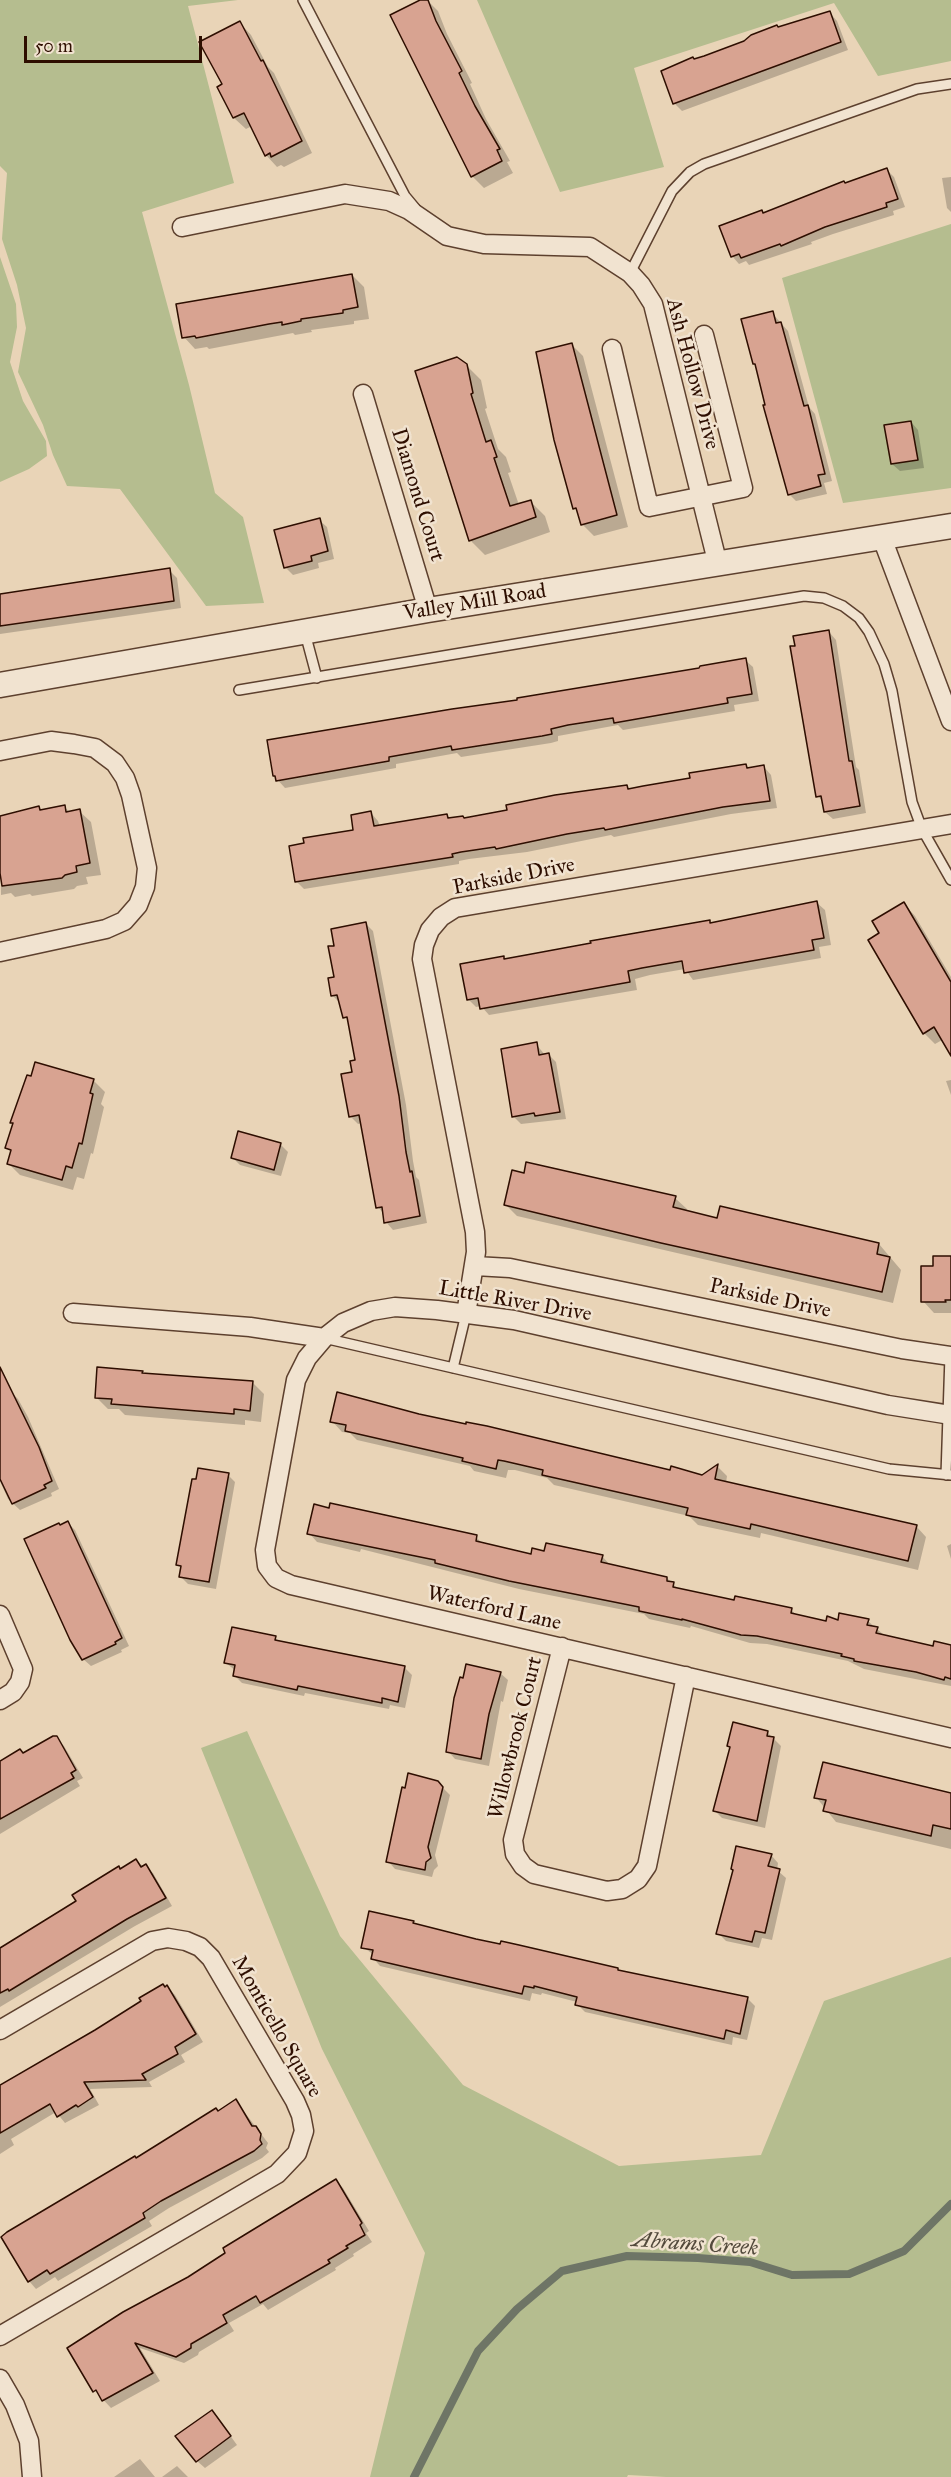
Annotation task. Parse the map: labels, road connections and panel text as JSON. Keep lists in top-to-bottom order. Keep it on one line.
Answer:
{"streets":{"street":["Ash Hollow Drive","Diamond Court","Valley Mill Road","Parkside Drive","Little River Drive","Waterford Lane","Willowbrook Court","Monticello Square"]},"crossings":[["Ash Hollow Drive","Valley Mill Road"],["Diamond Court","Valley Mill Road"],["Parkside Drive","Little River Drive"],["Little River Drive","Waterford Lane"],["Waterford Lane","Willowbrook Court"]],"water":["Abrams Creek"],"scale_bar":"50 m"}
